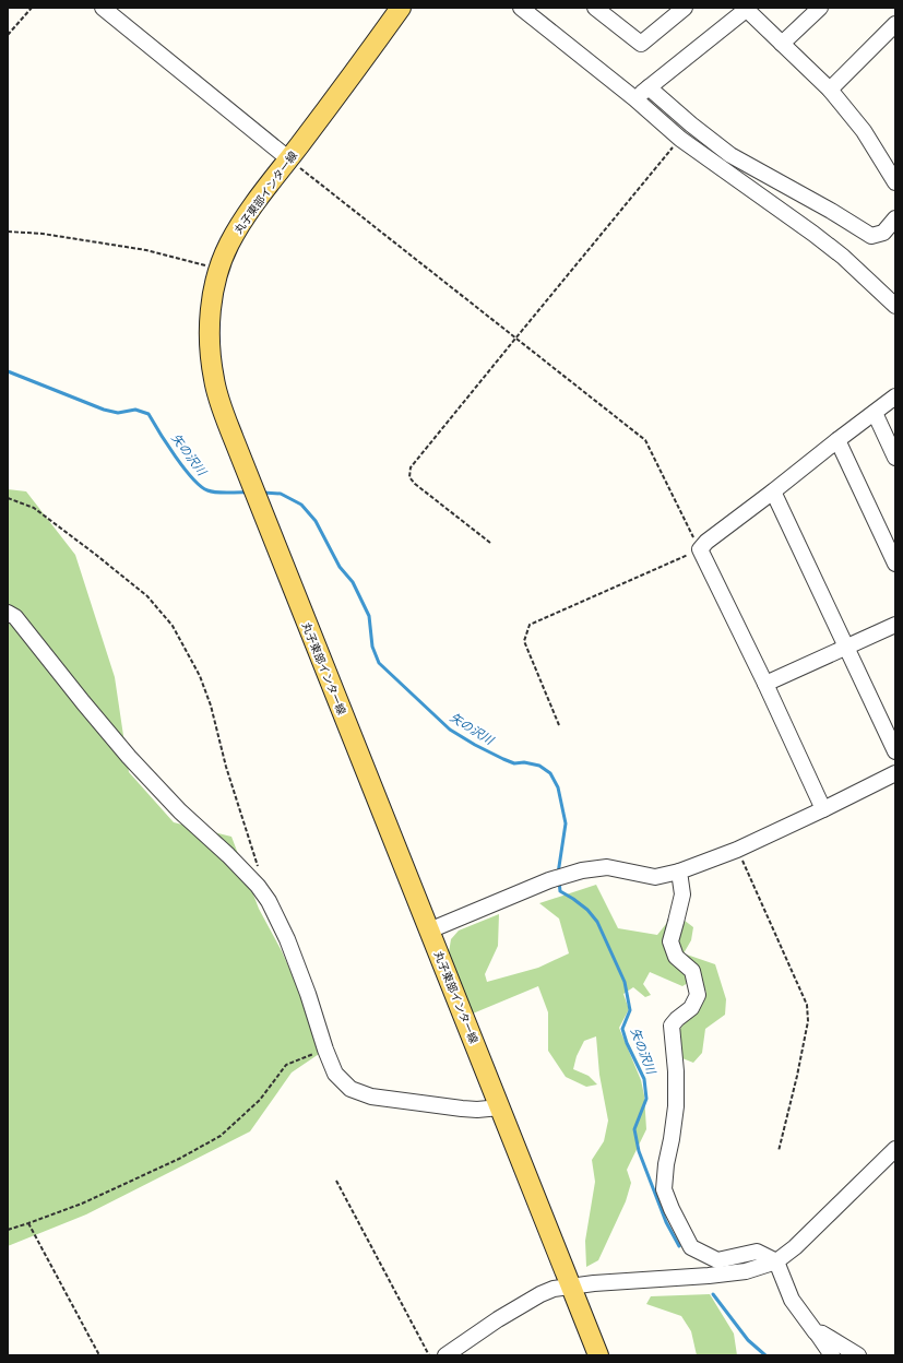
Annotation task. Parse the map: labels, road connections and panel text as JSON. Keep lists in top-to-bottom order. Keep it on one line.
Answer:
{"streets":{"main road":["丸子東部インター線"]},"water":["矢の沢川"]}
